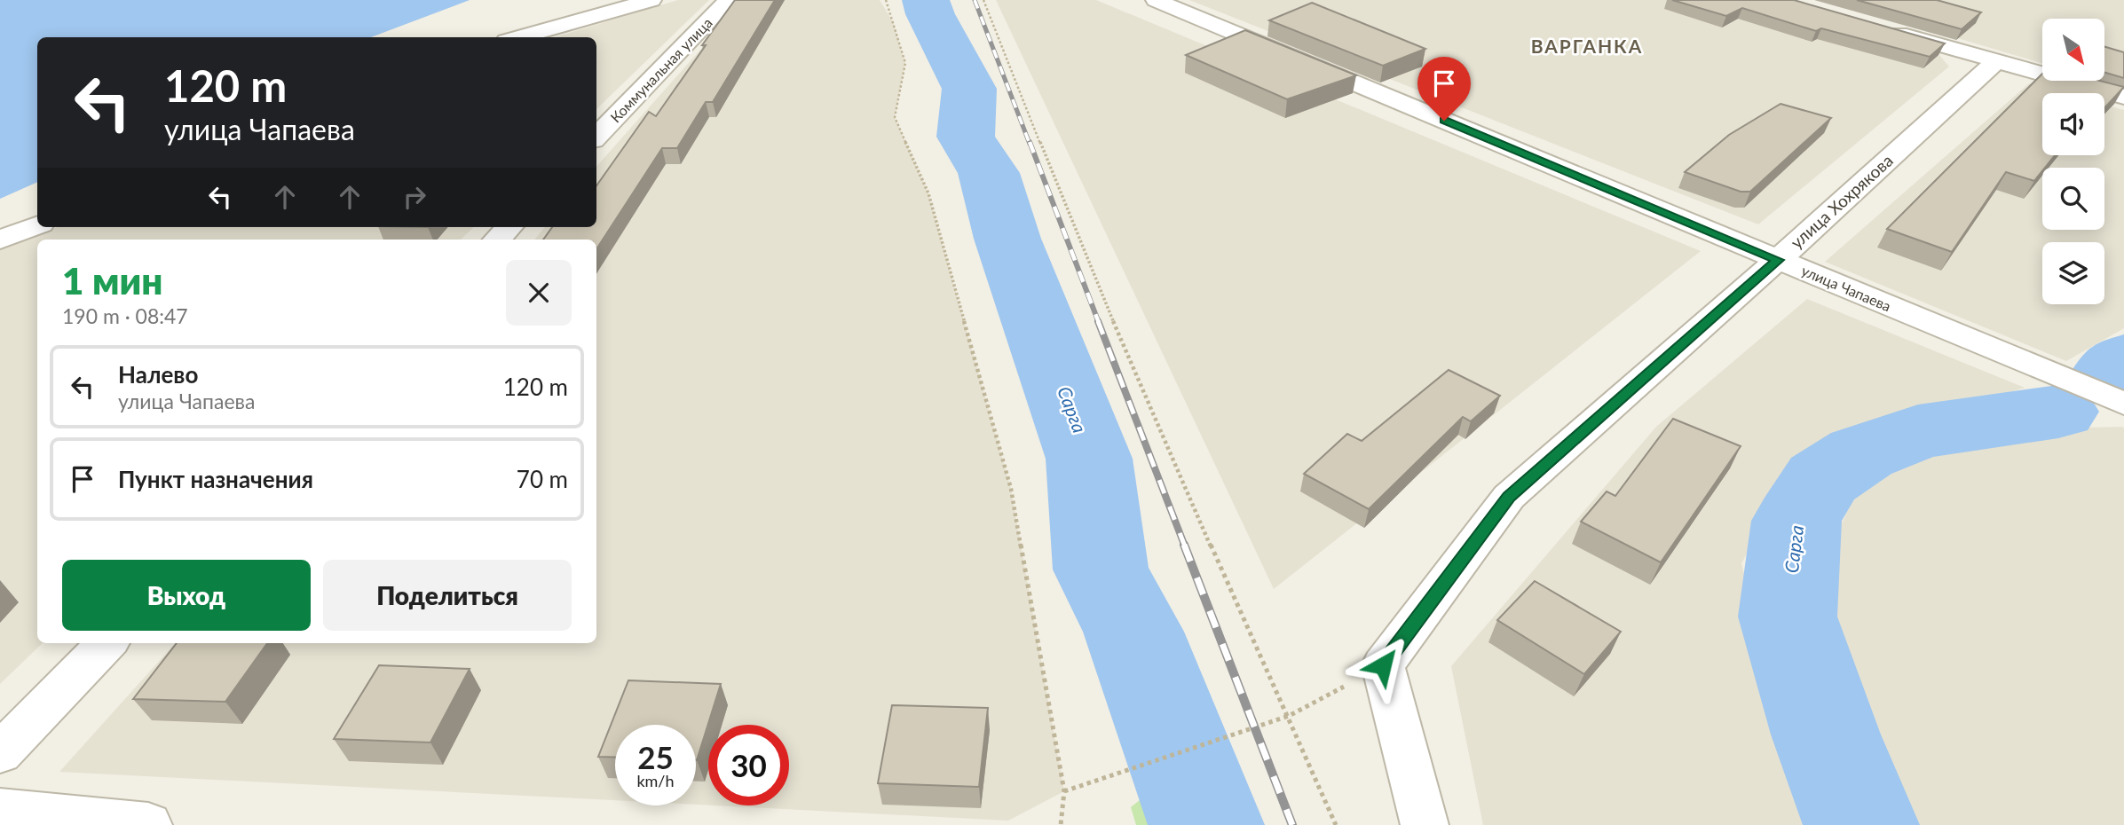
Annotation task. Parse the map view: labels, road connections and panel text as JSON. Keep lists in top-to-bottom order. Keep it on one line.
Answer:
{"streets":{"street":["Коммунальная улица","улица Хохрякова","улица Чапаева"]},"crossings":[["улица Хохрякова","улица Чапаева"]],"districts":["ВАРГАНКА"],"water":["Сарга"],"north":"bottom right","page":{"turn":["120 m","улица Чапаева"],"heading":["1 мин","190 m · 08:47"],"list":[{"name":"Налево","note":"улица Чапаева","value":"120 m"},{"name":"Пункт назначения","value":"70 m"}],"buttons":["Выход","Поделиться"],"speed":"25 km/h","limit":"30"}}
